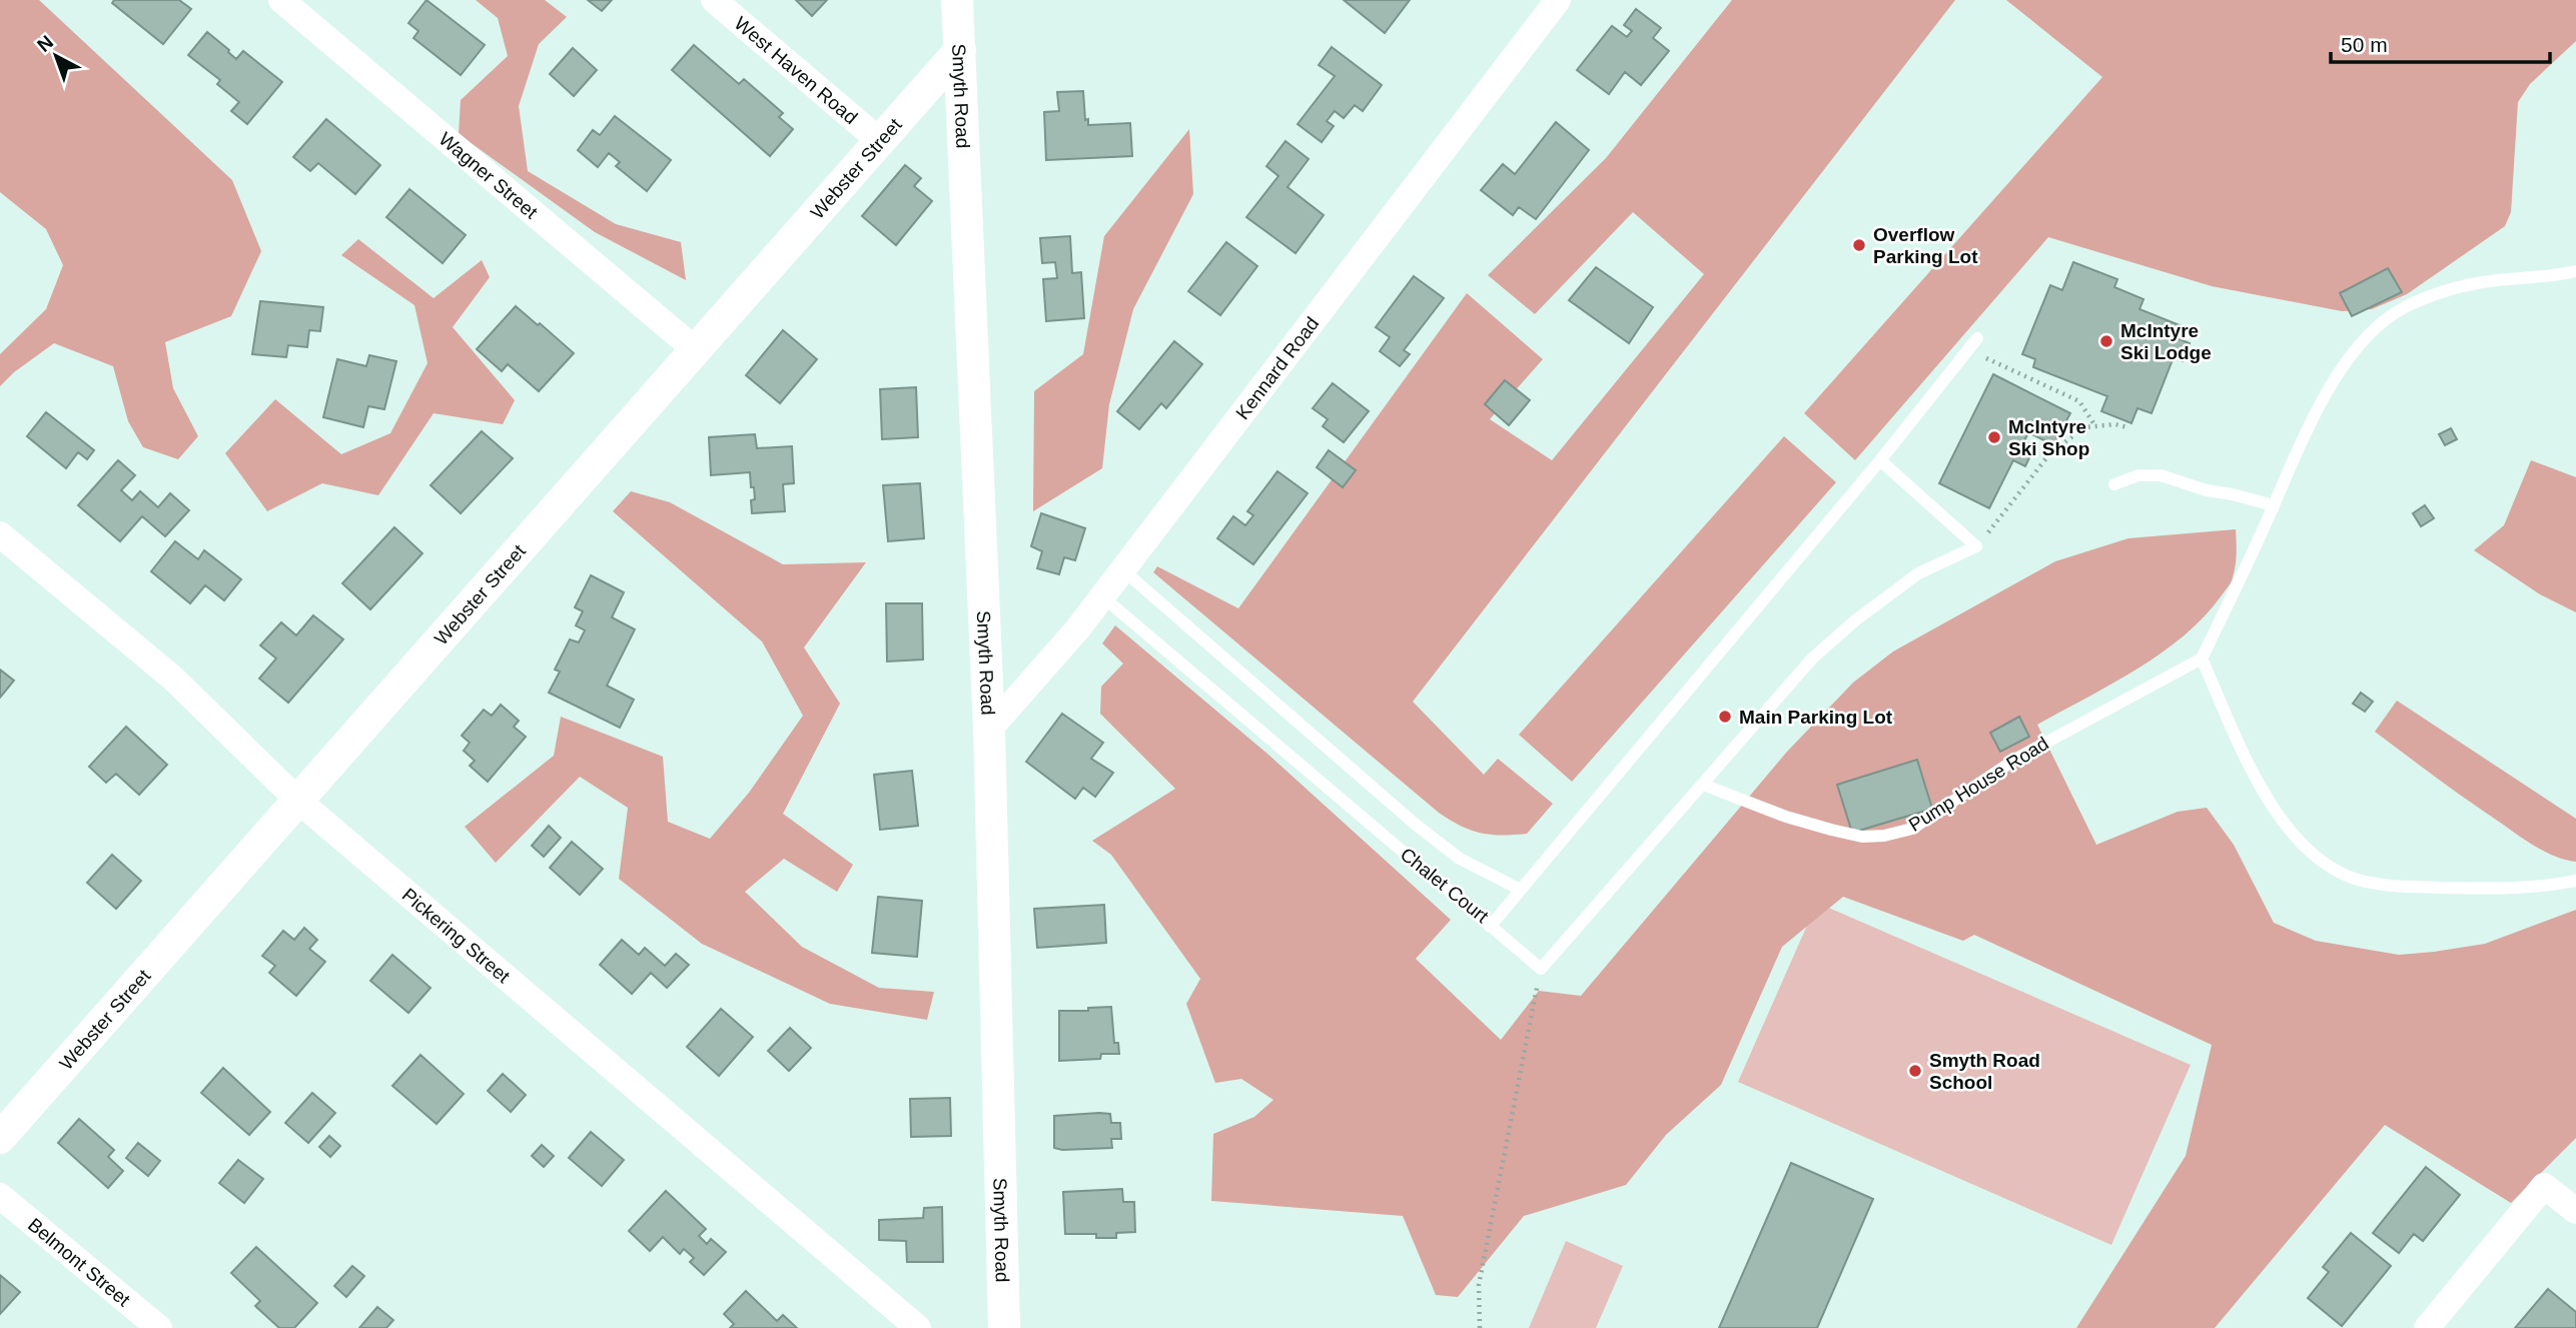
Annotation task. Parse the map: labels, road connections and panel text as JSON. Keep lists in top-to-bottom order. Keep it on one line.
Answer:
{"streets":{"street":["West Haven Road","Smyth Road","Webster Street","Wagner Street","Kennard Road","Pickering Street","Belmont Street"],"lane":["Pump House Road","Chalet Court"]},"crossings":[["West Haven Road","Webster Street"],["Smyth Road","Webster Street"],["Smyth Road","Kennard Road"],["Webster Street","Wagner Street"],["Webster Street","Pickering Street"],["Kennard Road","Chalet Court"]],"places":["Overflow Parking Lot","McIntyre Ski Lodge","McIntyre Ski Shop","Main Parking Lot","Smyth Road School"],"scale_bar":"50 m","north":"top left"}
